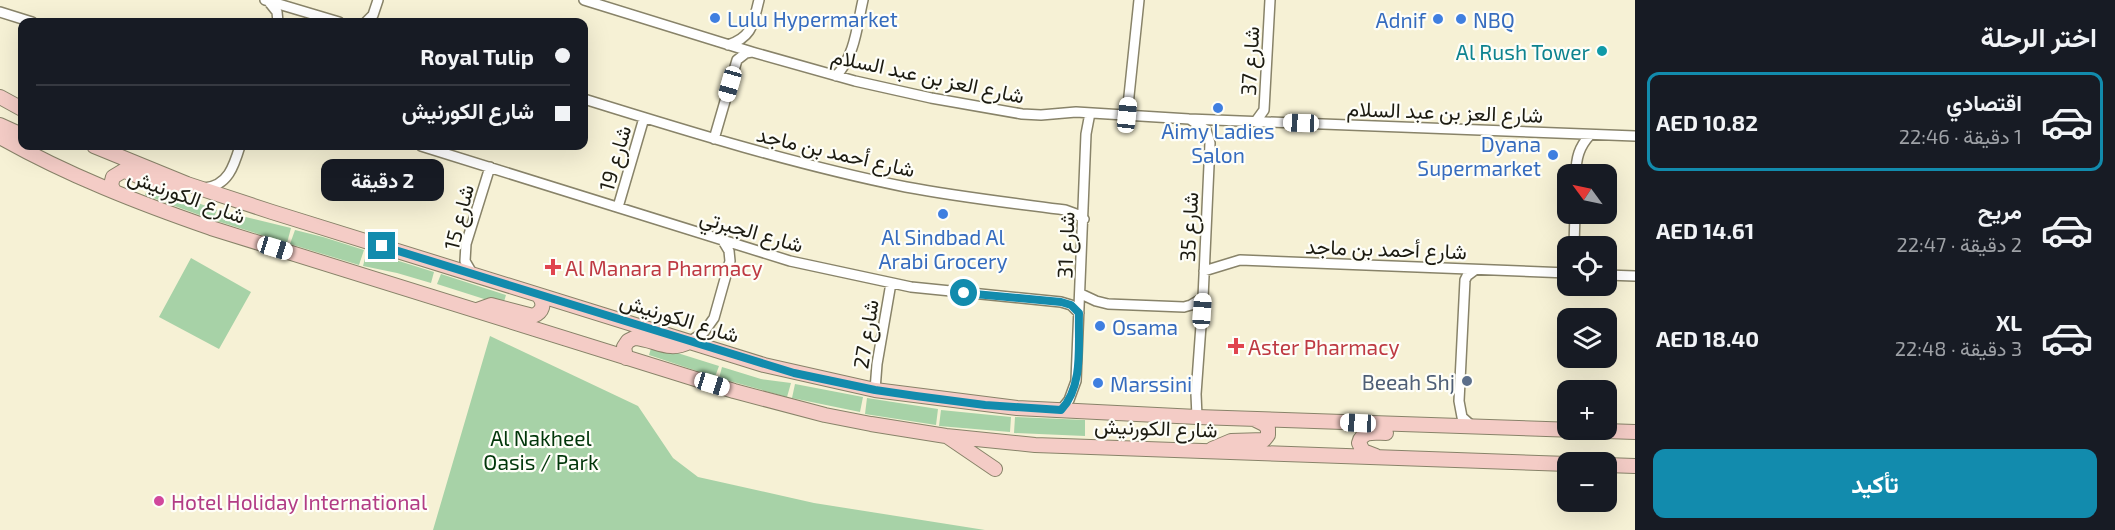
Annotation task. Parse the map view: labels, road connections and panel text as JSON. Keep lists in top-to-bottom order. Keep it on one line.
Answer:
{"streets":{"main road":["شارع الكورنيش"],"street":["شارع 37","شارع العز بن عبد السلام","شارع أحمد بن ماجد","شارع 19","شارع 15","شارع 35","شارع الجبرتي","شارع 31","شارع 27"]},"crossings":[["شارع 37","شارع العز بن عبد السلام"],["شارع العز بن عبد السلام","شارع 35"],["شارع العز بن عبد السلام","شارع 31"],["شارع أحمد بن ماجد","شارع 19"],["شارع أحمد بن ماجد","شارع 35"],["شارع أحمد بن ماجد","شارع 31"],["شارع 19","شارع الجبرتي"],["شارع الكورنيش","شارع 15"],["شارع الكورنيش","شارع 35"],["شارع الكورنيش","شارع 31"],["شارع الكورنيش","شارع 27"],["شارع 15","شارع الجبرتي"],["شارع الجبرتي","شارع 31"],["شارع الجبرتي","شارع 27"]],"parks":["Al Nakheel Oasis / Park"],"places":{"other":["Lulu Hypermarket","Adnif","NBQ","Al Rush Tower","Aimy Ladies Salon","Dyana Supermarket","Al Sindbad Al Arabi Grocery","Osama","Beeah Shj","Marssini","Hotel Holiday International"],"health":["Al Manara Pharmacy","Aster Pharmacy"]},"north":"top left","page":{"heading":"اختر الرحلة","banner":["Royal Tulip","شارع الكورنيش"],"list":[{"name":"اقتصادي","note":"1 دقيقة · 22:46","value":"AED 10.82"},{"name":"مريح","note":"2 دقيقة · 22:47","value":"AED 14.61"},{"name":"XL","note":"3 دقيقة · 22:48","value":"AED 18.40"}],"bubble":"2 دقيقة","map_buttons":["+","−"],"buttons":"تأكيد"}}
